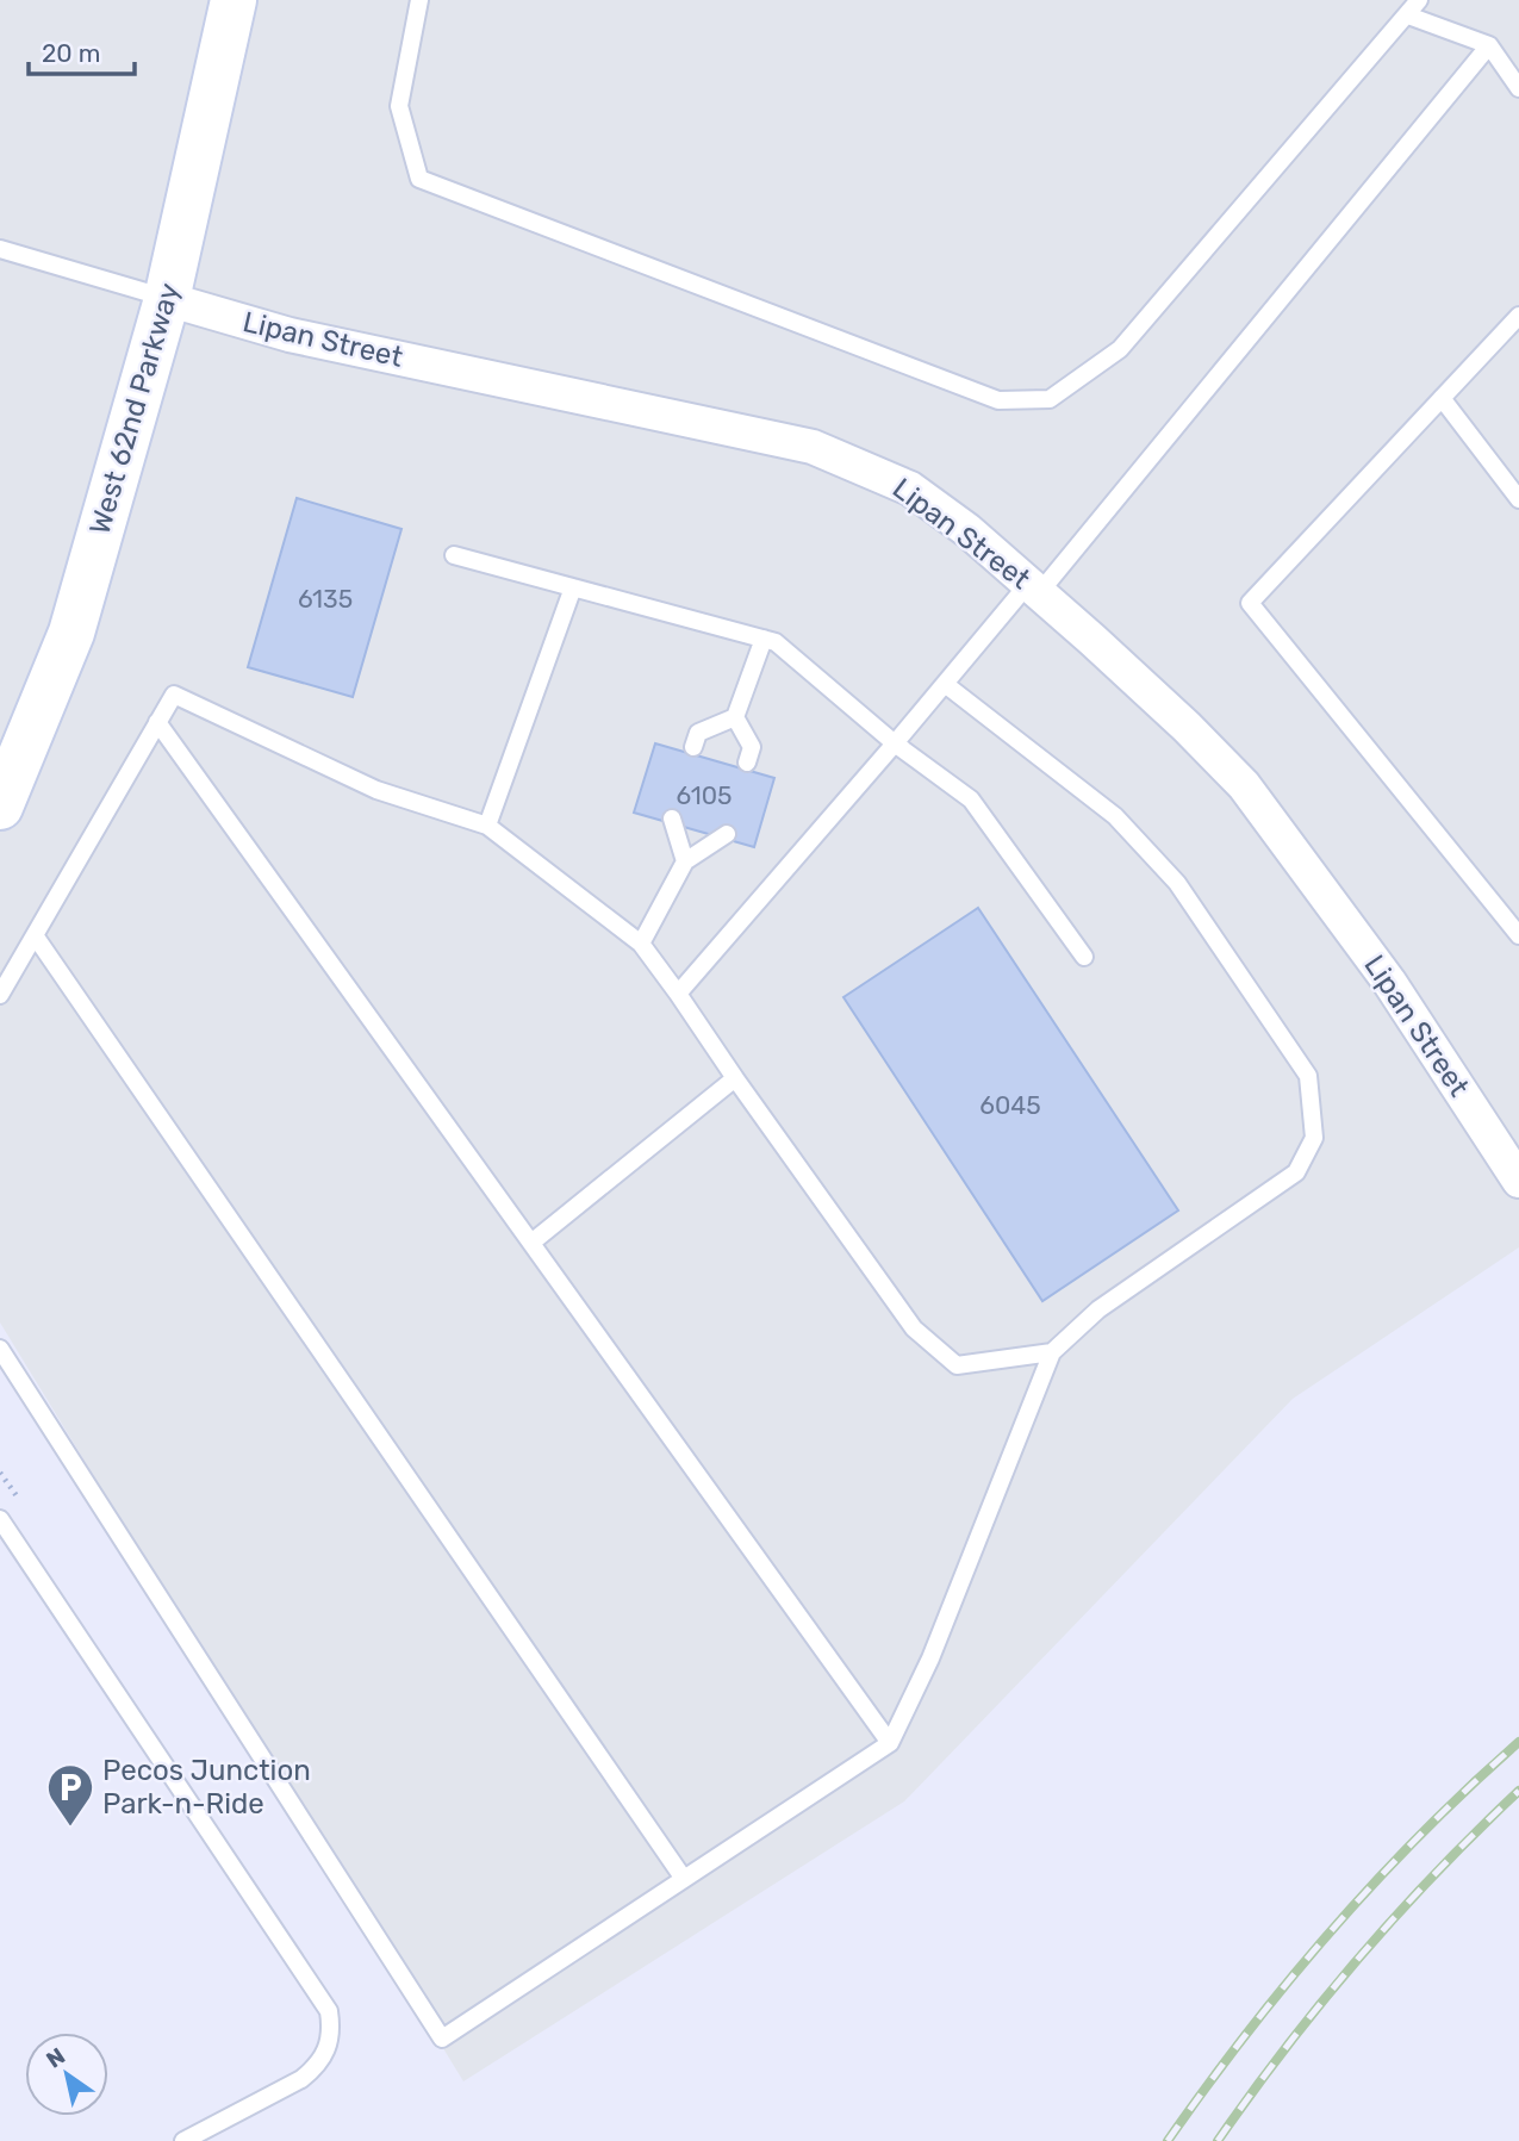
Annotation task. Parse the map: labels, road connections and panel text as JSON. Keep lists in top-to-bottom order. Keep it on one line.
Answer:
{"streets":{"street":["Lipan Street","West 62nd Parkway"]},"crossings":[["Lipan Street","West 62nd Parkway"]],"places":{"parking":["Pecos Junction Park-n-Ride"]},"house_numbers":["6135","6105","6045"],"scale_bar":"20 m","north":"top left"}
